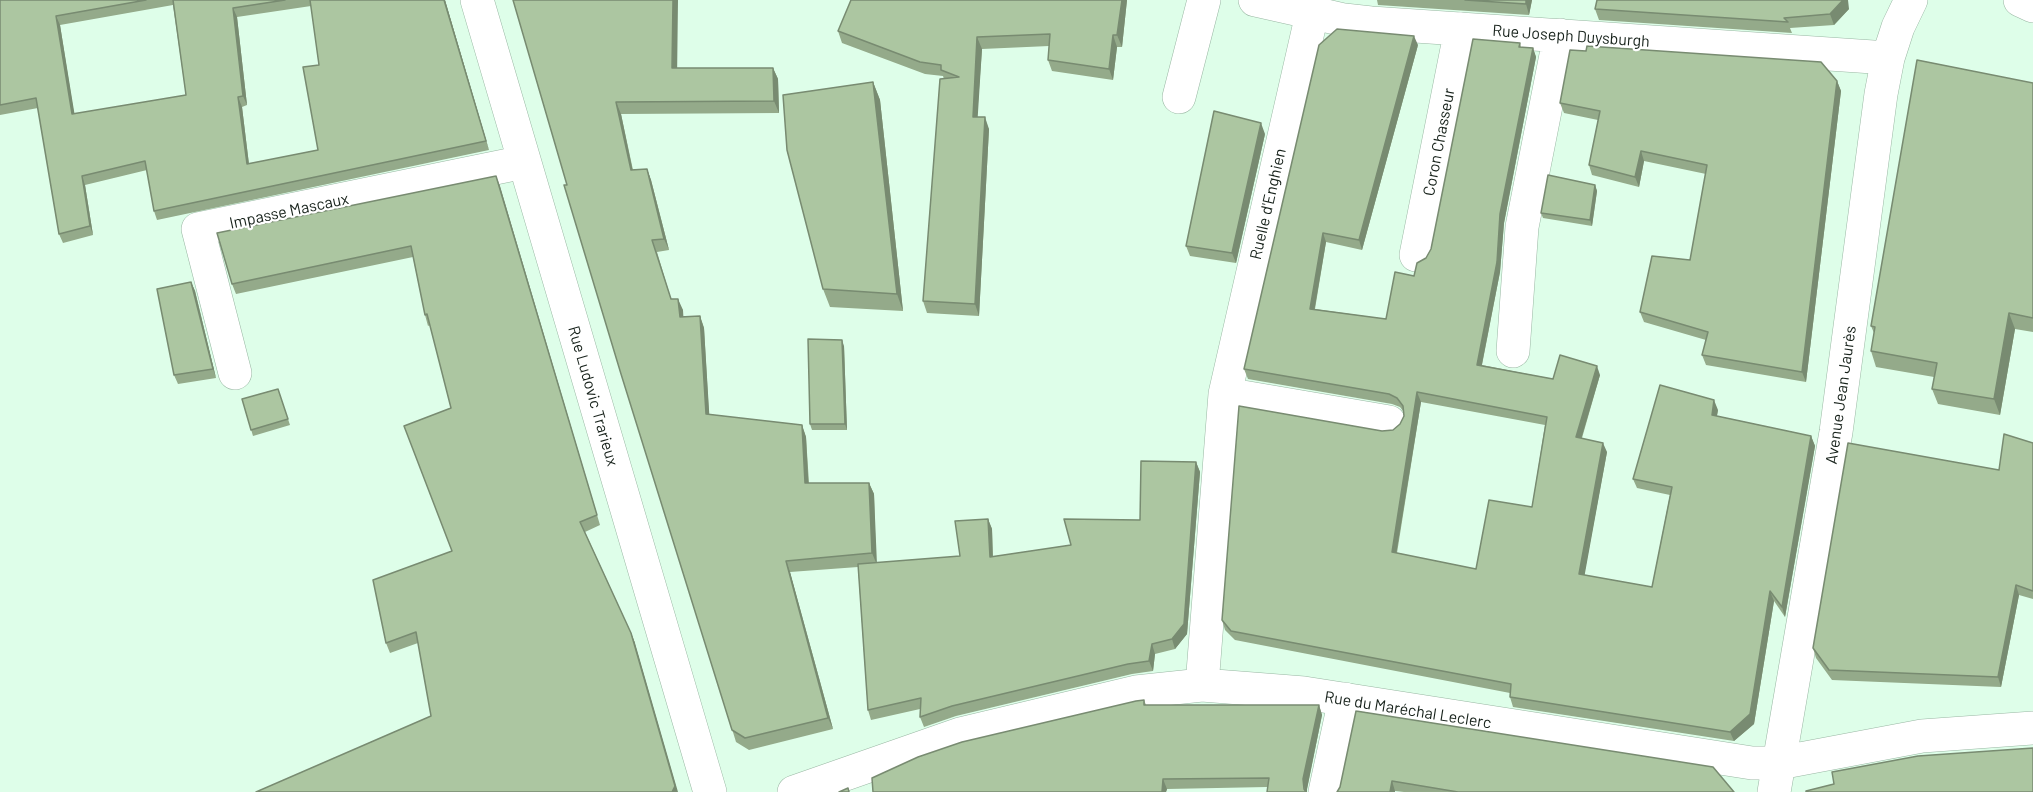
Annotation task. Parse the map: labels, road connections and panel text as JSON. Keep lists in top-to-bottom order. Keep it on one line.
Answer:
{"streets":{"street":["Rue Joseph Duysburgh","Coron Chasseur","Ruelle d'Enghien","Impasse Mascaux","Avenue Jean Jaurès","Rue Ludovic Trarieux","Rue du Maréchal Leclerc"]},"crossings":[["Rue Joseph Duysburgh","Coron Chasseur"],["Rue Joseph Duysburgh","Ruelle d'Enghien"],["Rue Joseph Duysburgh","Avenue Jean Jaurès"],["Ruelle d'Enghien","Rue du Maréchal Leclerc"],["Impasse Mascaux","Rue Ludovic Trarieux"],["Avenue Jean Jaurès","Rue du Maréchal Leclerc"]]}
